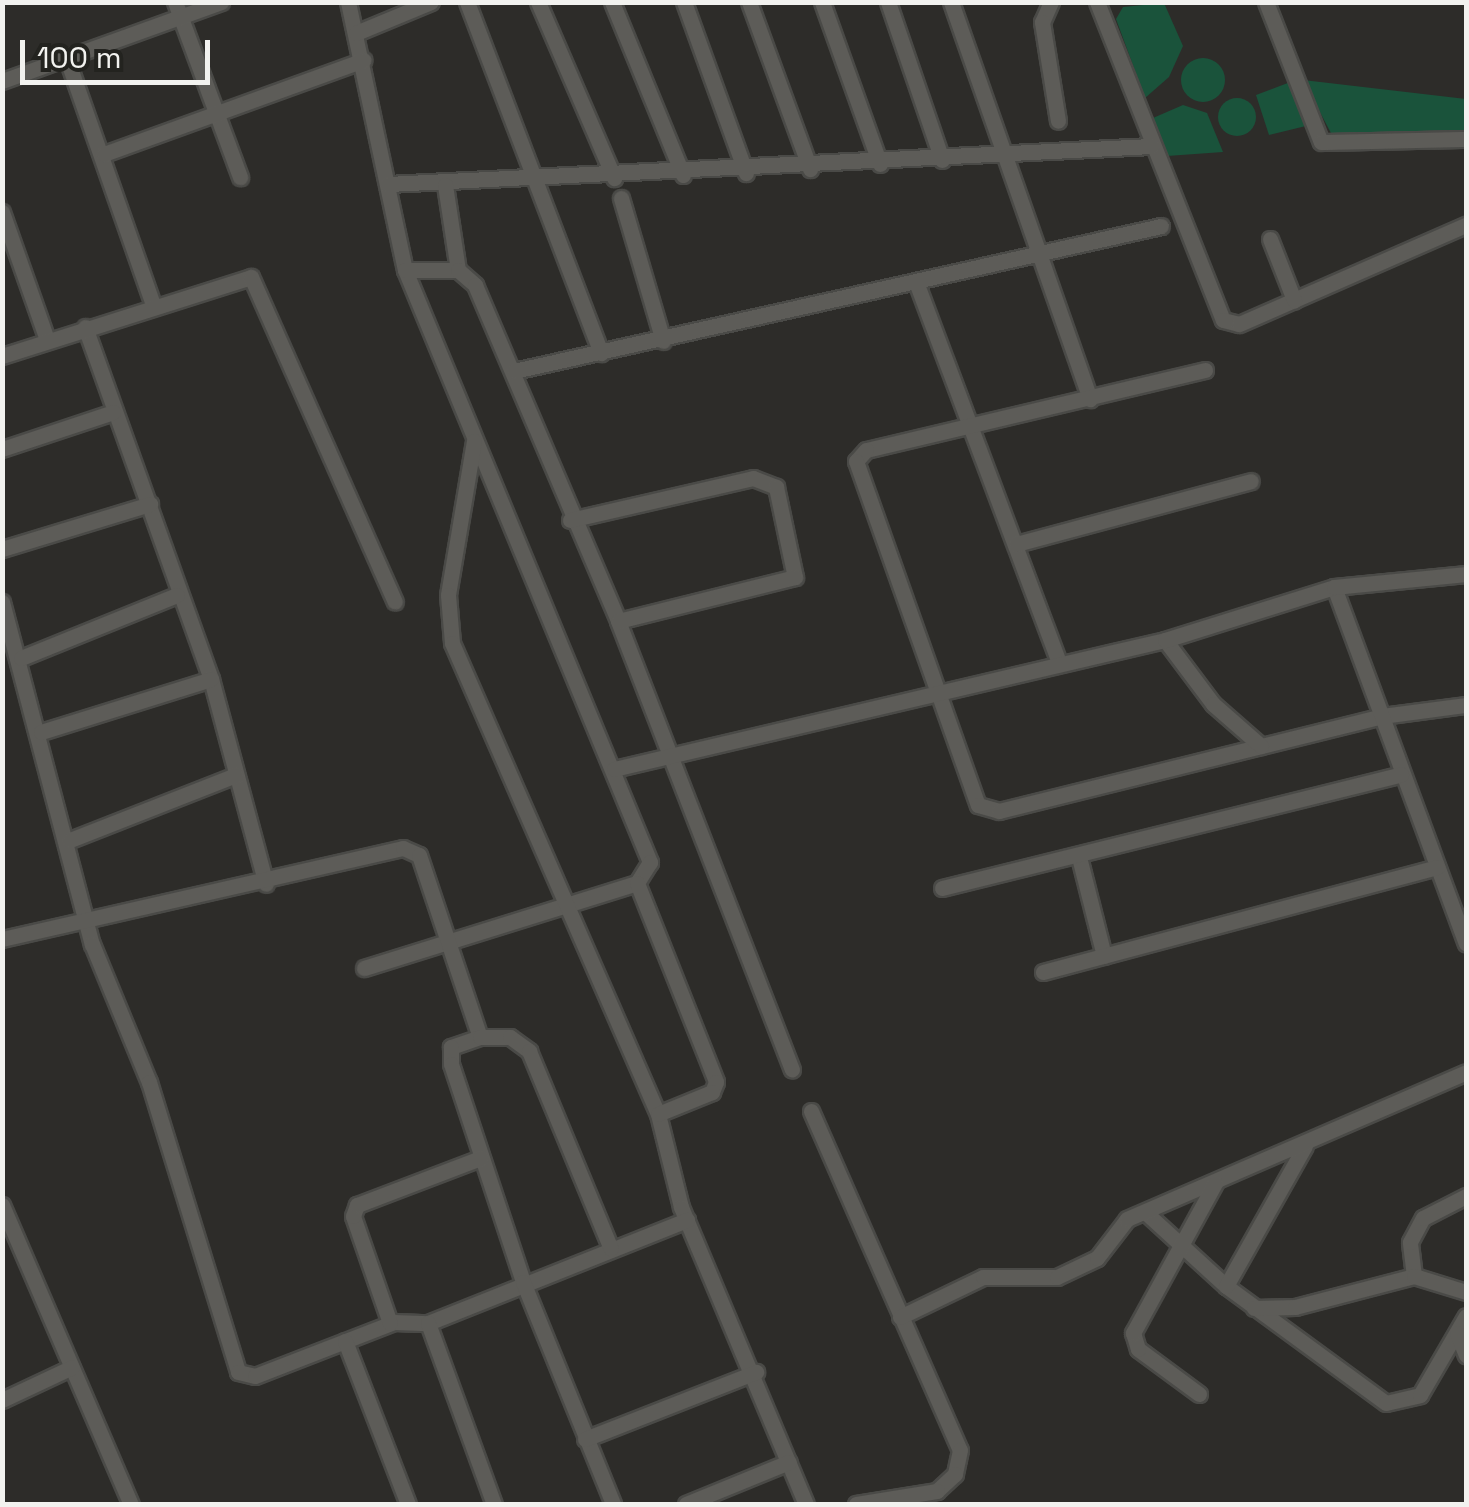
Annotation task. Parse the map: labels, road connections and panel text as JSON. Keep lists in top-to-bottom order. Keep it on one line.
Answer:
{"scale_bar":"100 m"}
